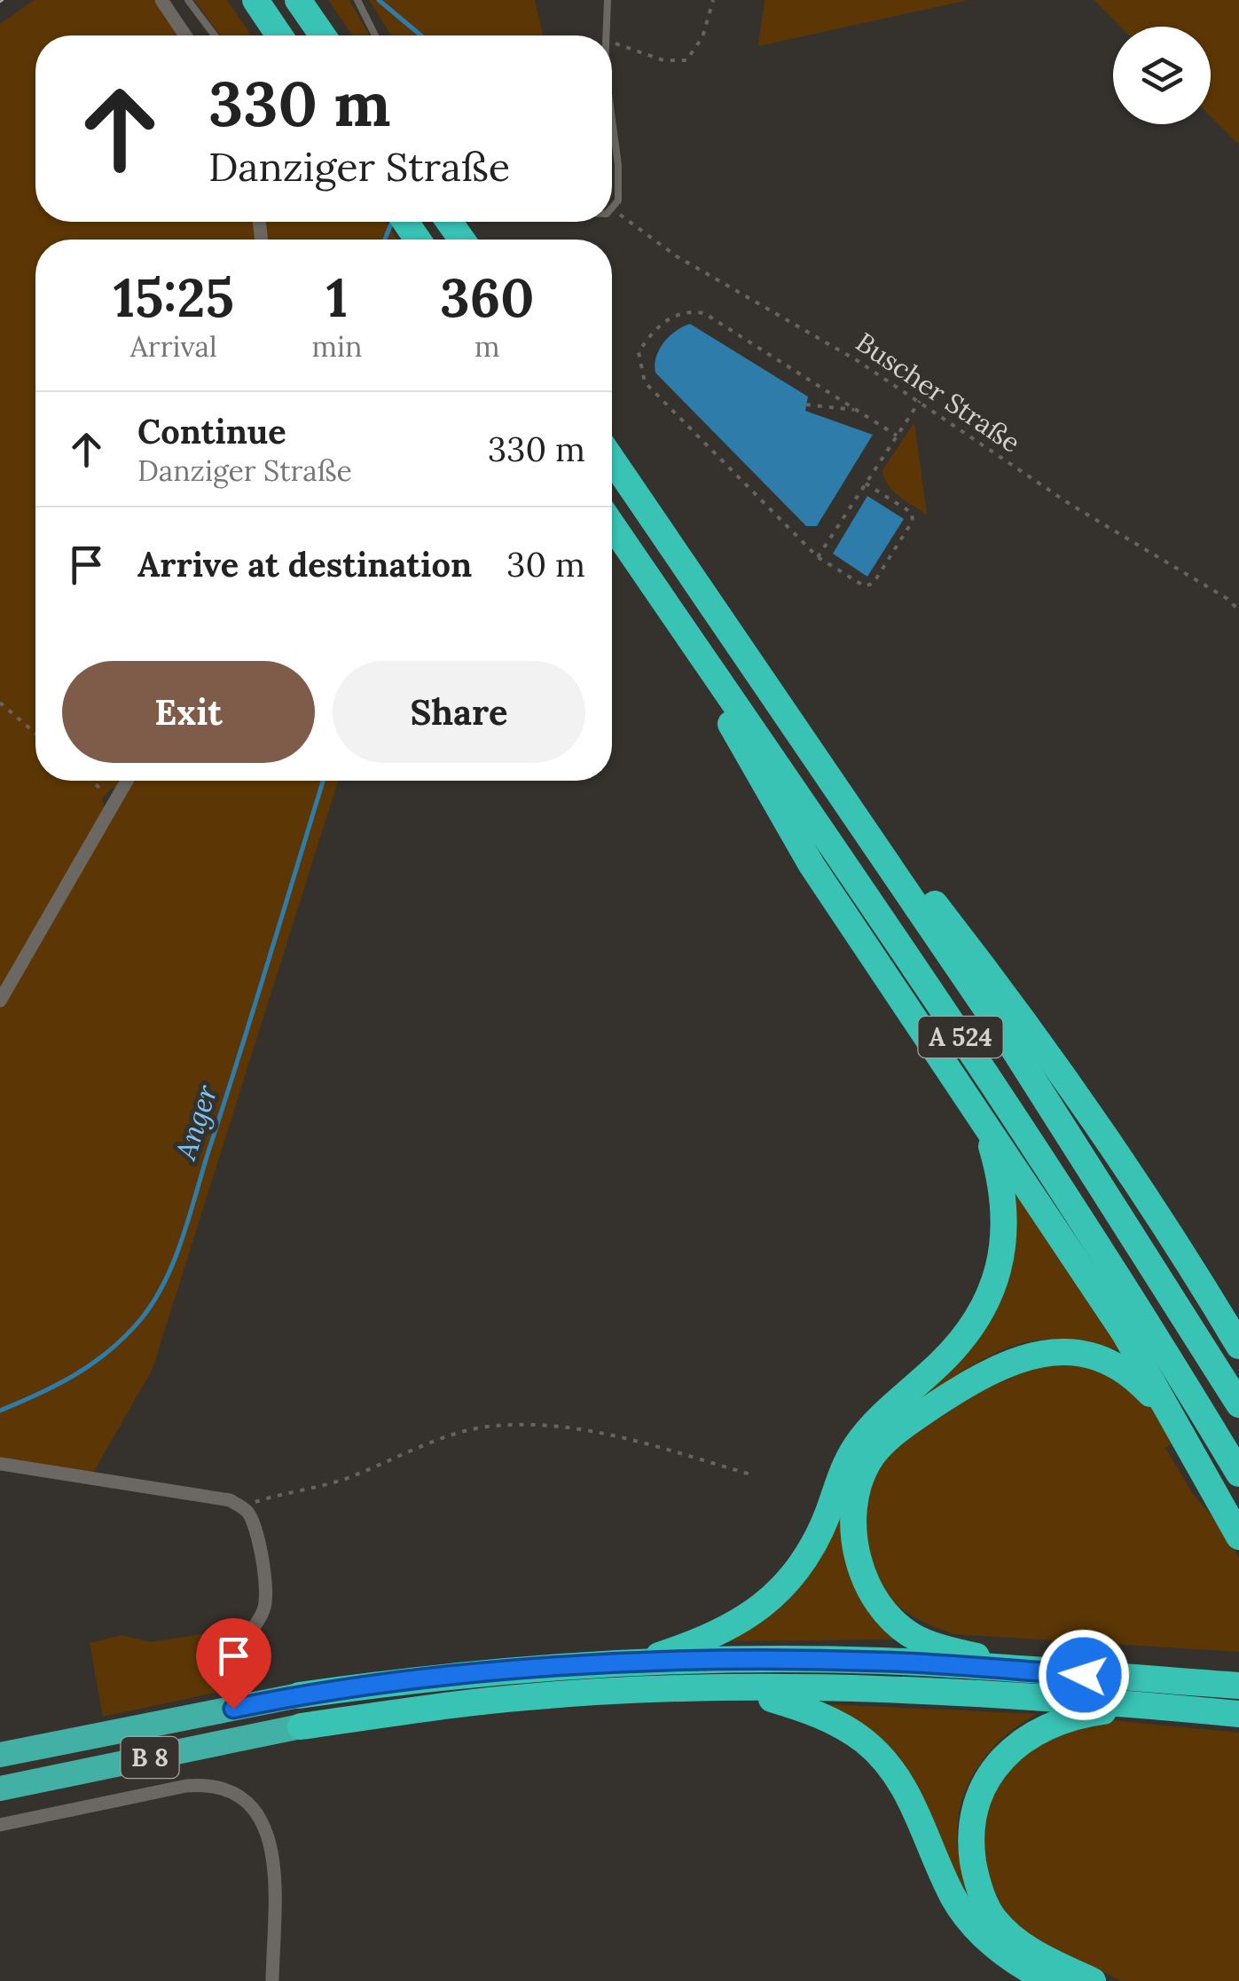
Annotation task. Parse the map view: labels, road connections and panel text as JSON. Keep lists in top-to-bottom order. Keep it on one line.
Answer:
{"streets":{"highway":["A 524","B 8"],"path":["Buscher Straße"]},"water":["Anger"],"page":{"turn":["330 m","Danziger Straße"],"eta":["15:25","Arrival","1","min","360","m"],"list":[{"name":"Continue","note":"Danziger Straße","value":"330 m"},{"name":"Arrive at destination","value":"30 m"}],"buttons":["Exit","Share"]}}
